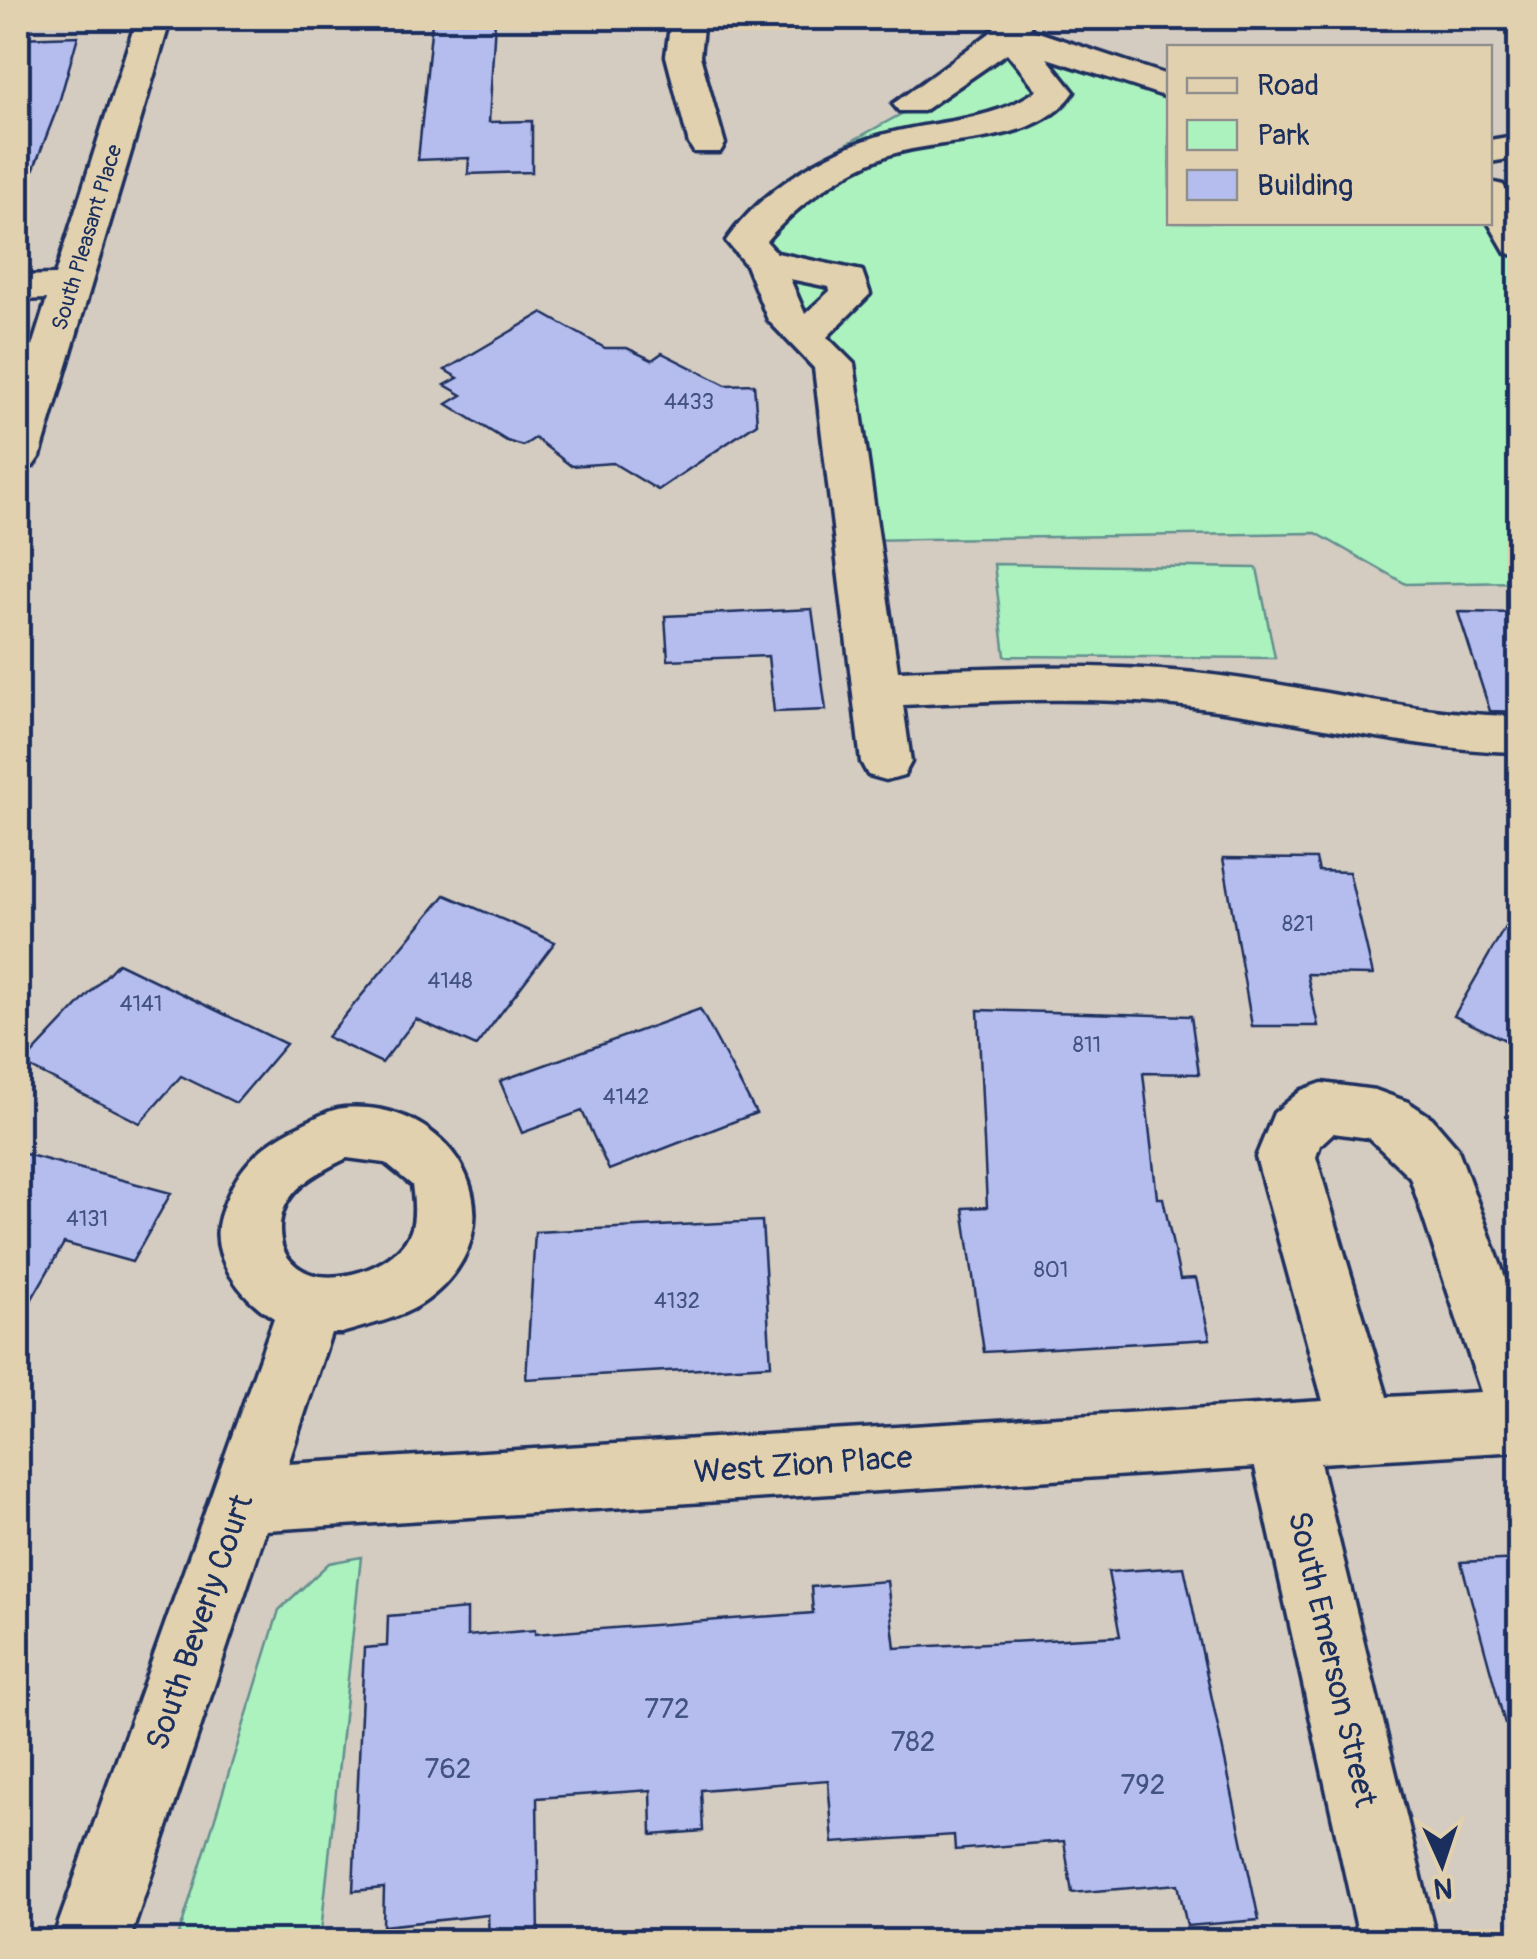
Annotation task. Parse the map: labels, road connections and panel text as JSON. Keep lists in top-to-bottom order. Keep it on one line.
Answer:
{"streets":{"street":["South Pleasant Place","West Zion Place","South Beverly Court","South Emerson Street"]},"crossings":[["West Zion Place","South Beverly Court"],["West Zion Place","South Emerson Street"]],"house_numbers":["4433","821","4148","4141","811","4142","4131","801","4132","772","782","762","792"],"legend":["Road","Park","Building"],"north":"bottom"}
